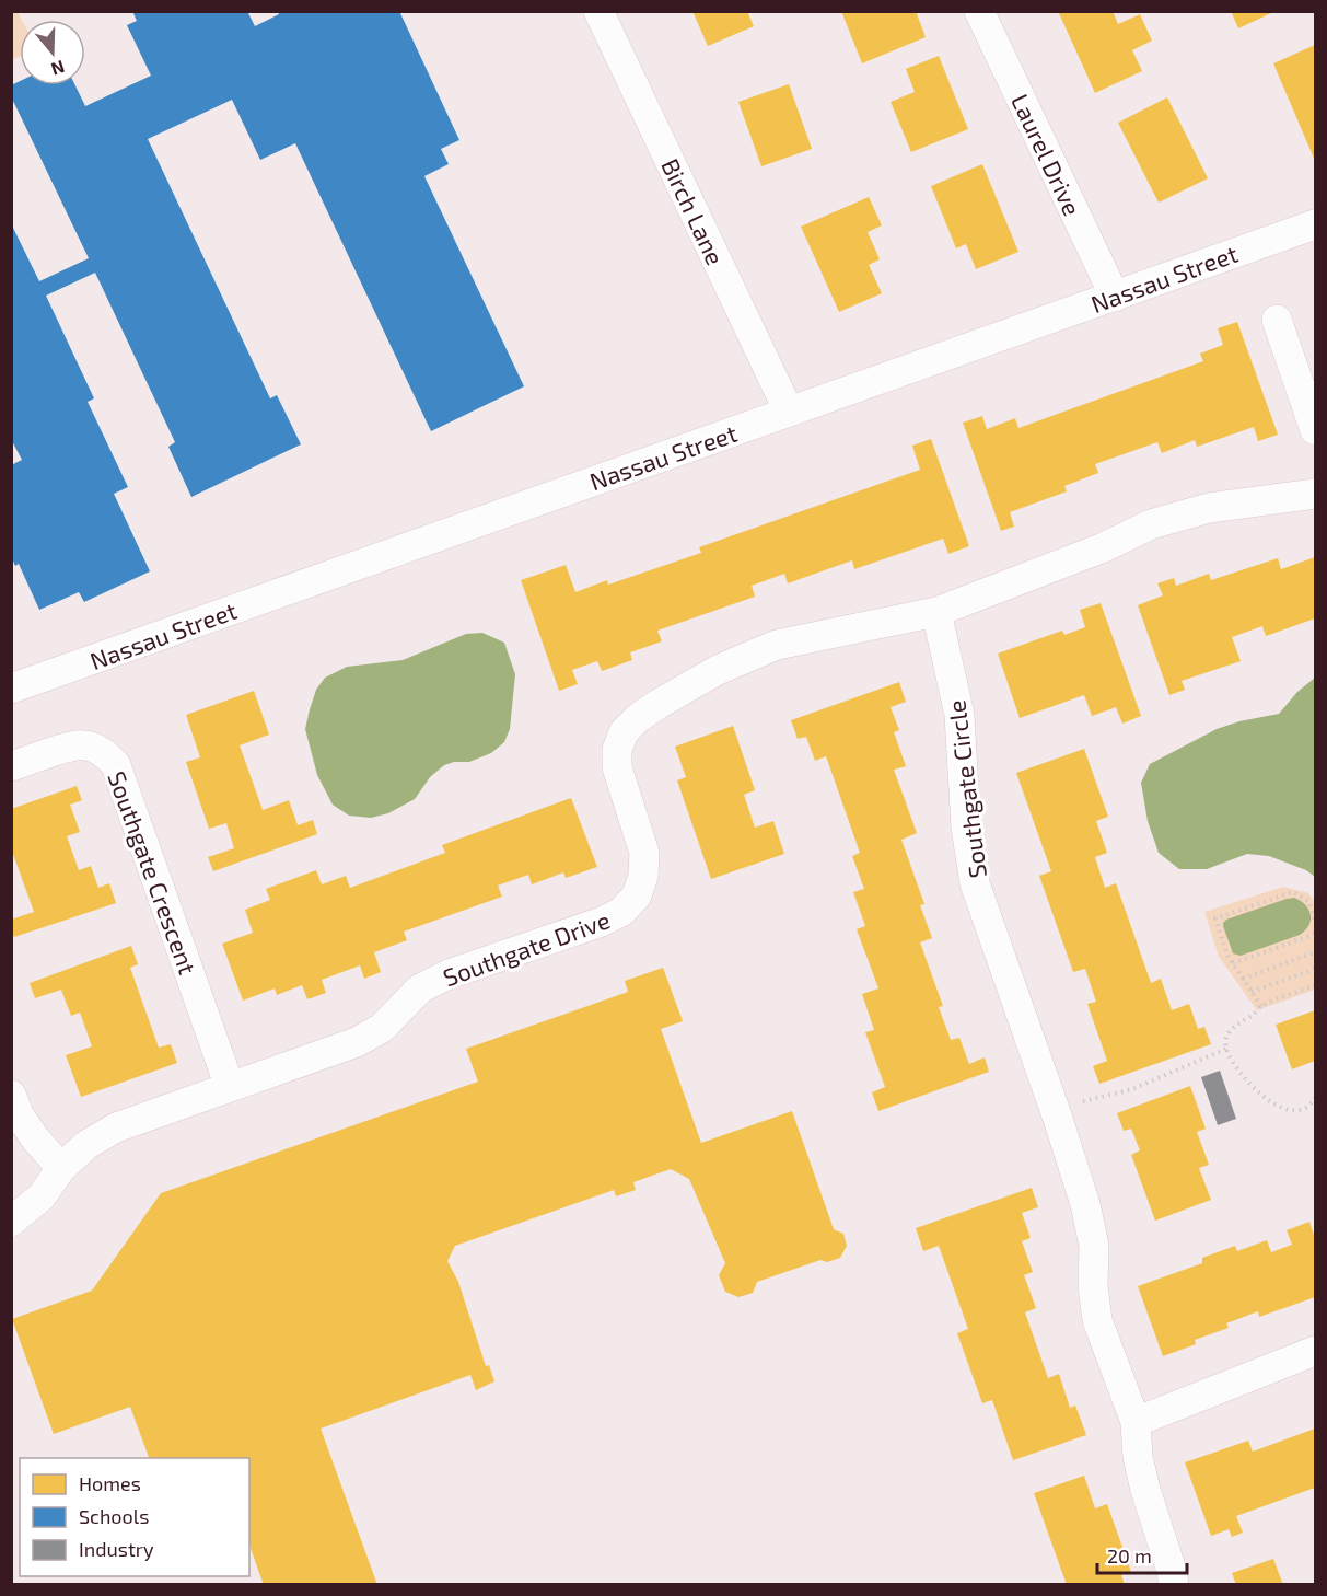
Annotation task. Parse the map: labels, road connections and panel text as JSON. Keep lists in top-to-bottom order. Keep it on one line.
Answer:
{"streets":{"street":["Laurel Drive","Birch Lane","Nassau Street","Southgate Circle","Southgate Crescent","Southgate Drive"]},"crossings":[["Laurel Drive","Nassau Street"],["Birch Lane","Nassau Street"],["Southgate Circle","Southgate Drive"],["Southgate Crescent","Southgate Drive"]],"legend":["Homes","Schools","Industry"],"scale_bar":"20 m","north":"bottom"}
